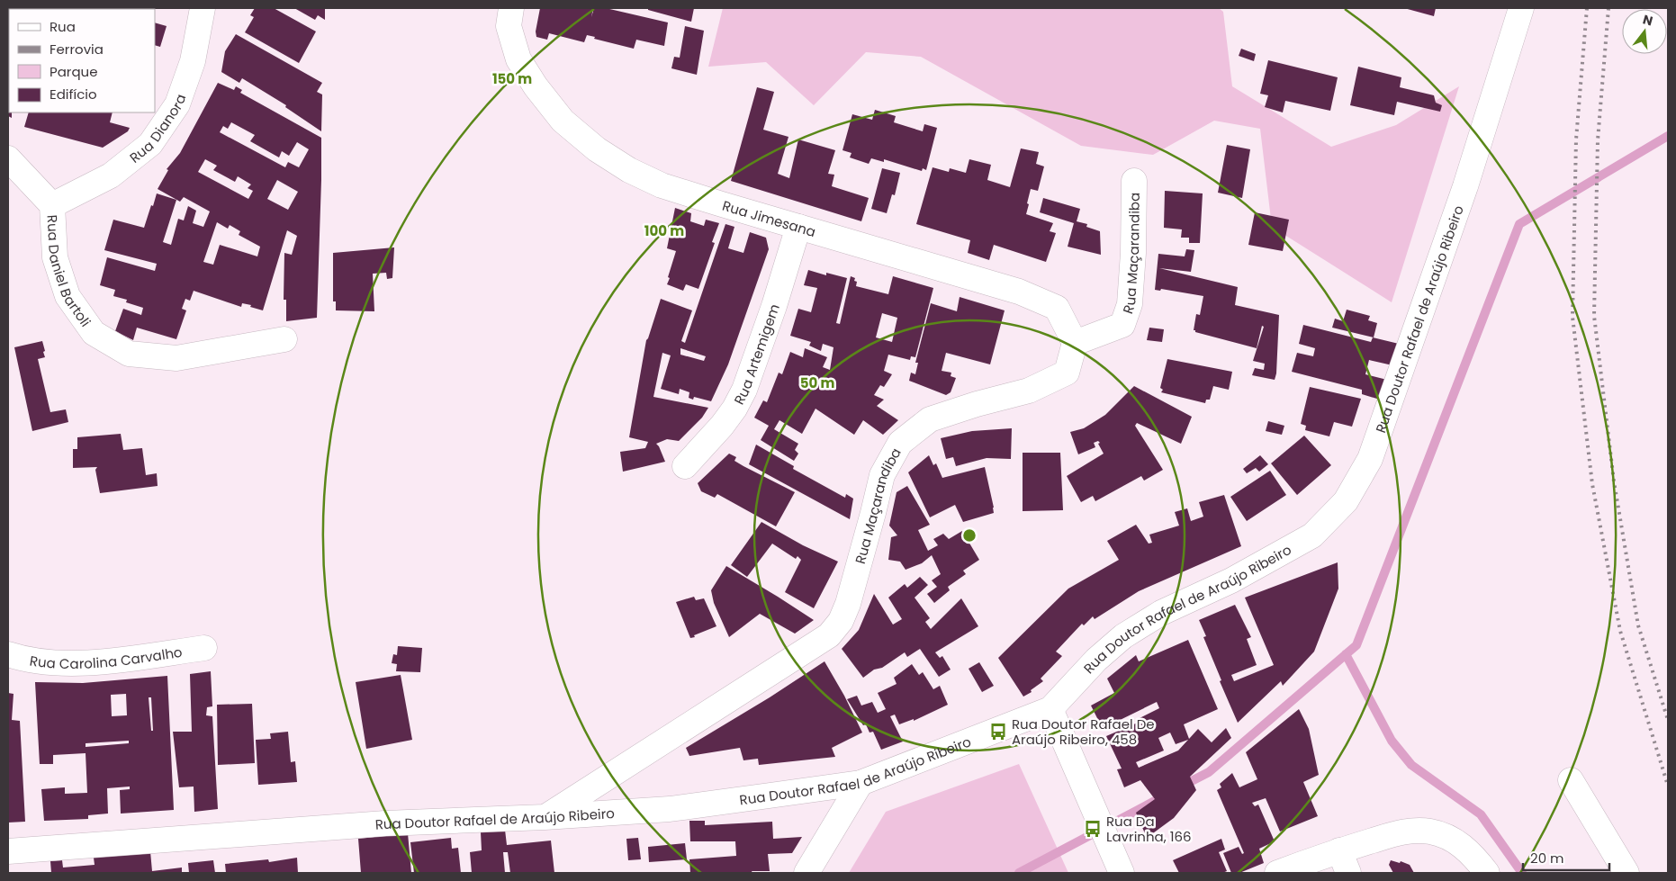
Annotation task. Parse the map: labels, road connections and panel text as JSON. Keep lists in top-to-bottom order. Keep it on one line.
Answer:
{"streets":{"street":["Rua Dianora","Rua Jimesana","Rua Maçarandiba","Rua Daniel Bartoli","Rua Doutor Rafael de Araújo Ribeiro","Rua Artemigem","Rua Carolina Carvalho"]},"crossings":[["Rua Dianora","Rua Daniel Bartoli"],["Rua Jimesana","Rua Maçarandiba"],["Rua Jimesana","Rua Artemigem"],["Rua Maçarandiba","Rua Doutor Rafael de Araújo Ribeiro"]],"places":{"bus stop":["Rua Doutor Rafael De Araújo Ribeiro, 458","Rua Da Lavrinha, 166"]},"legend":["Rua","Ferrovia","Parque","Edifício"],"scale_bar":"20 m","north":"top","rings":["150 m","100 m","50 m"]}
